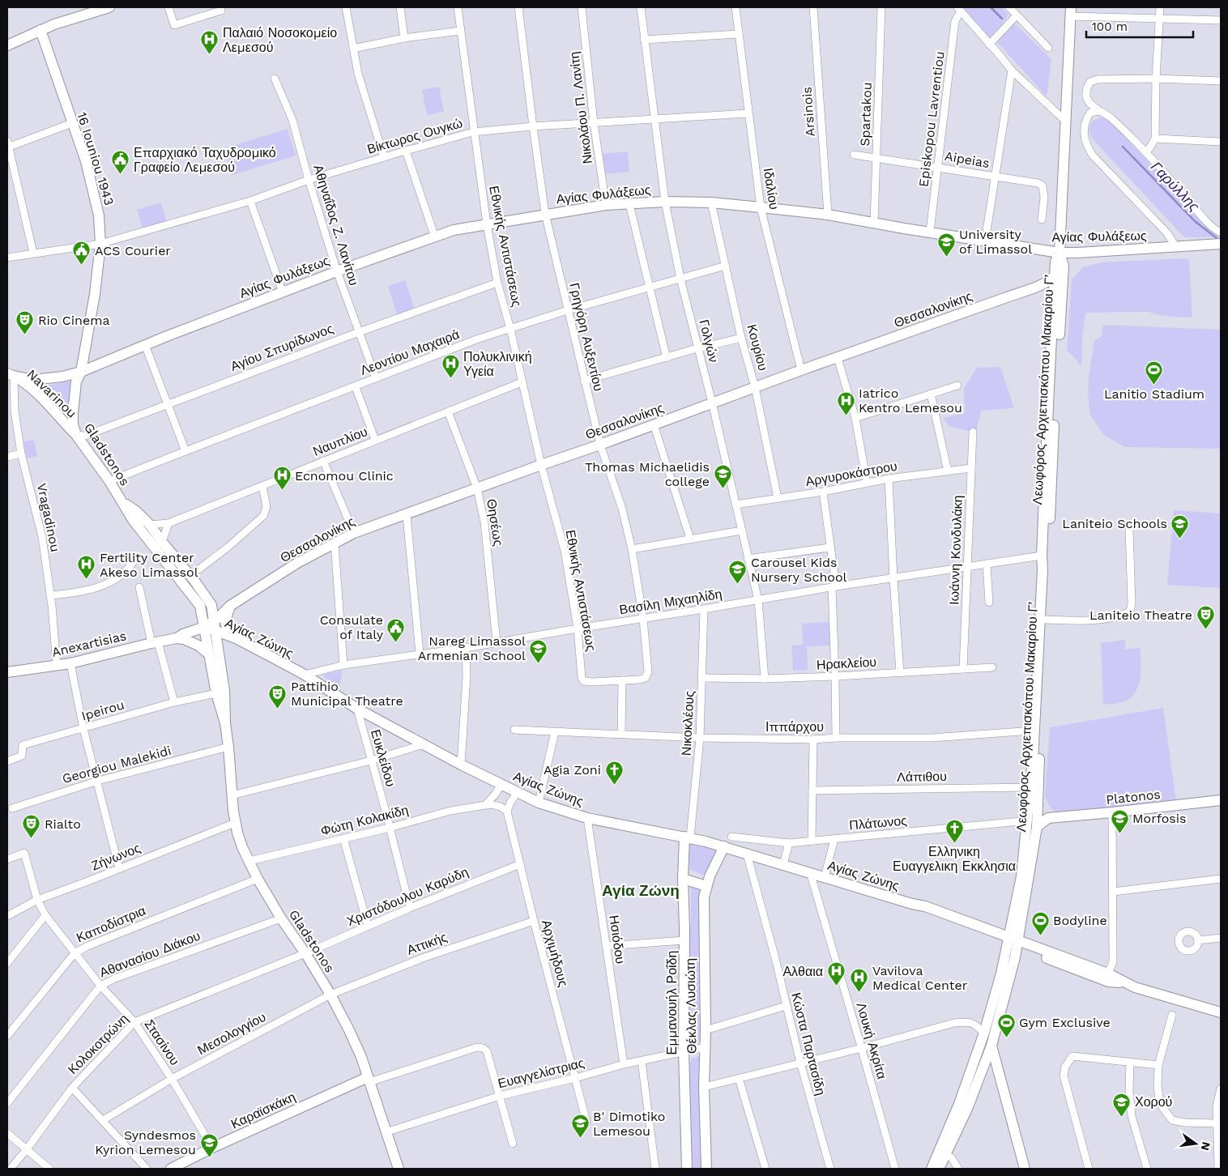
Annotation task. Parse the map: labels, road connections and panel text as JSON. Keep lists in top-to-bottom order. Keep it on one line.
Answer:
{"streets":{"main road":["16 Iouniou 1943","Αγίας Φυλάξεως","Θεσσαλονίκης","Λεωφόρος Αρχιεπισκόπου Μακαρίου Γ’","Navarinou","Gladstonos","Αγίας Ζώνης","Anexartisias","Platonos","Εμμανουήλ Ροΐδη","Θέκλας Λυσιώτη","Καραϊσκάκη"],"street":["Νικολάου Π. Λανίτη","Arsinois","Spartakou","Episkopou Lavrentiou","Βίκτωρος Ουγκώ","Aipeias","Ιδαλίου","Αθηναΐδος Ζ. Λανίτου","Εθνικής Αντιστάσεως","Γρηγόρη Αυξεντίου","Γολγών","Αγίου Σπυρίδωνος","Κουρίου","Λεοντίου Μαχαιρά","Ναυπλίου","Αργυροκάστρου","Vragadinou","Θησέως","Ιωάννη Κονδυλάκη","Βασίλη Μιχαηλίδη","Ηρακλείου","Ipeirou","Νικοκλέους","Ιππάρχου","Ευκλείδου","Georgiou Malekidi","Λάπιθου","Φώτη Κολακίδη","Πλάτωνος","Ζήνωνος","Χριστόδουλου Καρύδη","Καποδίστρια","Ησιόδου","Αττικής","Αρχιμήδους","Αθανασίου Διάκου","Μεσολογγίου","Λουκή Ακρίτα","Στασίνου","Κολοκοτρώνη","Κώστα Παρτασίδη","Ευαγγελίστριας"]},"crossings":[["Νικολάου Π. Λανίτη","Βίκτωρος Ουγκώ"],["Νικολάου Π. Λανίτη","Αγίας Φυλάξεως"],["Arsinois","Αγίας Φυλάξεως"],["Spartakou","Aipeias"],["Spartakou","Αγίας Φυλάξεως"],["Episkopou Lavrentiou","Aipeias"],["Episkopou Lavrentiou","Αγίας Φυλάξεως"],["Βίκτωρος Ουγκώ","16 Iouniou 1943"],["Βίκτωρος Ουγκώ","Ιδαλίου"],["Βίκτωρος Ουγκώ","Αθηναΐδος Ζ. Λανίτου"],["Βίκτωρος Ουγκώ","Εθνικής Αντιστάσεως"],["Βίκτωρος Ουγκώ","Γρηγόρη Αυξεντίου"],["Βίκτωρος Ουγκώ","Γολγών"],["16 Iouniou 1943","Αγίας Φυλάξεως"],["16 Iouniou 1943","Gladstonos"],["Ιδαλίου","Αγίας Φυλάξεως"],["Ιδαλίου","Θεσσαλονίκης"],["Αγίας Φυλάξεως","Αθηναΐδος Ζ. Λανίτου"],["Αγίας Φυλάξεως","Εθνικής Αντιστάσεως"],["Αγίας Φυλάξεως","Γρηγόρη Αυξεντίου"],["Αγίας Φυλάξεως","Γολγών"],["Αγίας Φυλάξεως","Κουρίου"],["Αγίας Φυλάξεως","Λεωφόρος Αρχιεπισκόπου Μακαρίου Γ’"],["Αγίας Φυλάξεως","Navarinou"],["Αγίας Φυλάξεως","Gladstonos"],["Αγίας Φυλάξεως","Vragadinou"],["Αθηναΐδος Ζ. Λανίτου","Αγίου Σπυρίδωνος"],["Αθηναΐδος Ζ. Λανίτου","Λεοντίου Μαχαιρά"],["Εθνικής Αντιστάσεως","Θεσσαλονίκης"],["Εθνικής Αντιστάσεως","Γρηγόρη Αυξεντίου"],["Εθνικής Αντιστάσεως","Αγίου Σπυρίδωνος"],["Εθνικής Αντιστάσεως","Λεοντίου Μαχαιρά"],["Εθνικής Αντιστάσεως","Ναυπλίου"],["Εθνικής Αντιστάσεως","Βασίλη Μιχαηλίδη"],["Θεσσαλονίκης","Γρηγόρη Αυξεντίου"],["Θεσσαλονίκης","Γολγών"],["Θεσσαλονίκης","Κουρίου"],["Θεσσαλονίκης","Λεωφόρος Αρχιεπισκόπου Μακαρίου Γ’"],["Θεσσαλονίκης","Gladstonos"],["Θεσσαλονίκης","Θησέως"],["Θεσσαλονίκης","Anexartisias"],["Γρηγόρη Αυξεντίου","Λεοντίου Μαχαιρά"],["Γρηγόρη Αυξεντίου","Βασίλη Μιχαηλίδη"],["Γολγών","Λεοντίου Μαχαιρά"],["Γολγών","Αργυροκάστρου"],["Γολγών","Βασίλη Μιχαηλίδη"],["Γολγών","Ηρακλείου"],["Αγίου Σπυρίδωνος","Navarinou"],["Αγίου Σπυρίδωνος","Gladstonos"],["Κουρίου","Λεοντίου Μαχαιρά"],["Κουρίου","Αργυροκάστρου"],["Λεοντίου Μαχαιρά","Gladstonos"],["Λεωφόρος Αρχιεπισκόπου Μακαρίου Γ’","Βασίλη Μιχαηλίδη"],["Λεωφόρος Αρχιεπισκόπου Μακαρίου Γ’","Αγίας Ζώνης"],["Λεωφόρος Αρχιεπισκόπου Μακαρίου Γ’","Ιππάρχου"],["Λεωφόρος Αρχιεπισκόπου Μακαρίου Γ’","Λάπιθου"],["Λεωφόρος Αρχιεπισκόπου Μακαρίου Γ’","Πλάτωνος"],["Navarinou","Gladstonos"],["Navarinou","Vragadinou"],["Ναυπλίου","Gladstonos"],["Ναυπλίου","Θησέως"],["Gladstonos","Αγίας Ζώνης"],["Gladstonos","Anexartisias"],["Gladstonos","Ipeirou"],["Gladstonos","Georgiou Malekidi"],["Gladstonos","Φώτη Κολακίδη"],["Gladstonos","Ζήνωνος"],["Gladstonos","Χριστόδουλου Καρύδη"],["Gladstonos","Καποδίστρια"],["Gladstonos","Αττικής"],["Gladstonos","Αθανασίου Διάκου"],["Gladstonos","Μεσολογγίου"],["Gladstonos","Κολοκοτρώνη"],["Gladstonos","Ευαγγελίστριας"],["Gladstonos","Καραϊσκάκη"],["Αργυροκάστρου","Ιωάννη Κονδυλάκη"],["Vragadinou","Anexartisias"],["Θησέως","Βασίλη Μιχαηλίδη"],["Ιωάννη Κονδυλάκη","Βασίλη Μιχαηλίδη"],["Ιωάννη Κονδυλάκη","Ηρακλείου"],["Βασίλη Μιχαηλίδη","Αγίας Ζώνης"],["Βασίλη Μιχαηλίδη","Νικοκλέους"],["Αγίας Ζώνης","Anexartisias"],["Αγίας Ζώνης","Νικοκλέους"],["Αγίας Ζώνης","Ευκλείδου"],["Αγίας Ζώνης","Ησιόδου"],["Αγίας Ζώνης","Εμμανουήλ Ροΐδη"],["Αγίας Ζώνης","Θέκλας Λυσιώτη"],["Αγίας Ζώνης","Λουκή Ακρίτα"],["Αγίας Ζώνης","Κώστα Παρτασίδη"],["Ηρακλείου","Νικοκλέους"],["Νικοκλέους","Ιππάρχου"],["Νικοκλέους","Εμμανουήλ Ροΐδη"],["Ευκλείδου","Φώτη Κολακίδη"],["Ευκλείδου","Χριστόδουλου Καρύδη"],["Φώτη Κολακίδη","Αρχιμήδους"],["Ζήνωνος","Στασίνου"],["Χριστόδουλου Καρύδη","Αρχιμήδους"],["Χριστόδουλου Καρύδη","Κολοκοτρώνη"],["Καποδίστρια","Στασίνου"],["Ησιόδου","Ευαγγελίστριας"],["Αττικής","Αρχιμήδους"],["Αττικής","Μεσολογγίου"],["Αρχιμήδους","Ευαγγελίστριας"],["Αθανασίου Διάκου","Στασίνου"],["Εμμανουήλ Ροΐδη","Ευαγγελίστριας"],["Θέκλας Λυσιώτη","Ευαγγελίστριας"],["Μεσολογγίου","Στασίνου"],["Στασίνου","Κολοκοτρώνη"],["Στασίνου","Καραϊσκάκη"]],"districts":["Αγία Ζώνη"],"water":["Γαρύλλης"],"places":{"hospital":["Παλαιό Νοσοκομείο Λεμεσού","Πολυκλινική Υγεία","Iatrico Kentro Lemesou","Ecnomou Clinic","Fertility Center Akeso Limassol","Αλθαια","Vavilova Medical Center"],"public building":["Επαρχιακό Ταχυδρομικό Γραφείο Λεμεσού","ACS Courier","Consulate of Italy"],"school or university":["University of Limassol","Thomas Michaelidis college","Laniteio Schools","Carousel Kids Nursery School","Nareg Limassol Armenian School","Morfosis","Χορού","B' Dimotiko Lemesou","Syndesmos Kyrion Lemesou"],"theatre":["Rio Cinema","Laniteio Theatre","Pattihio Municipal Theatre","Rialto"],"sports":["Lanitio Stadium","Bodyline","Gym Exclusive"],"church":["Agia Zoni","Ελληνικη Ευαγγελικη Εκκλησια"]},"scale_bar":"100 m","north":"right"}
